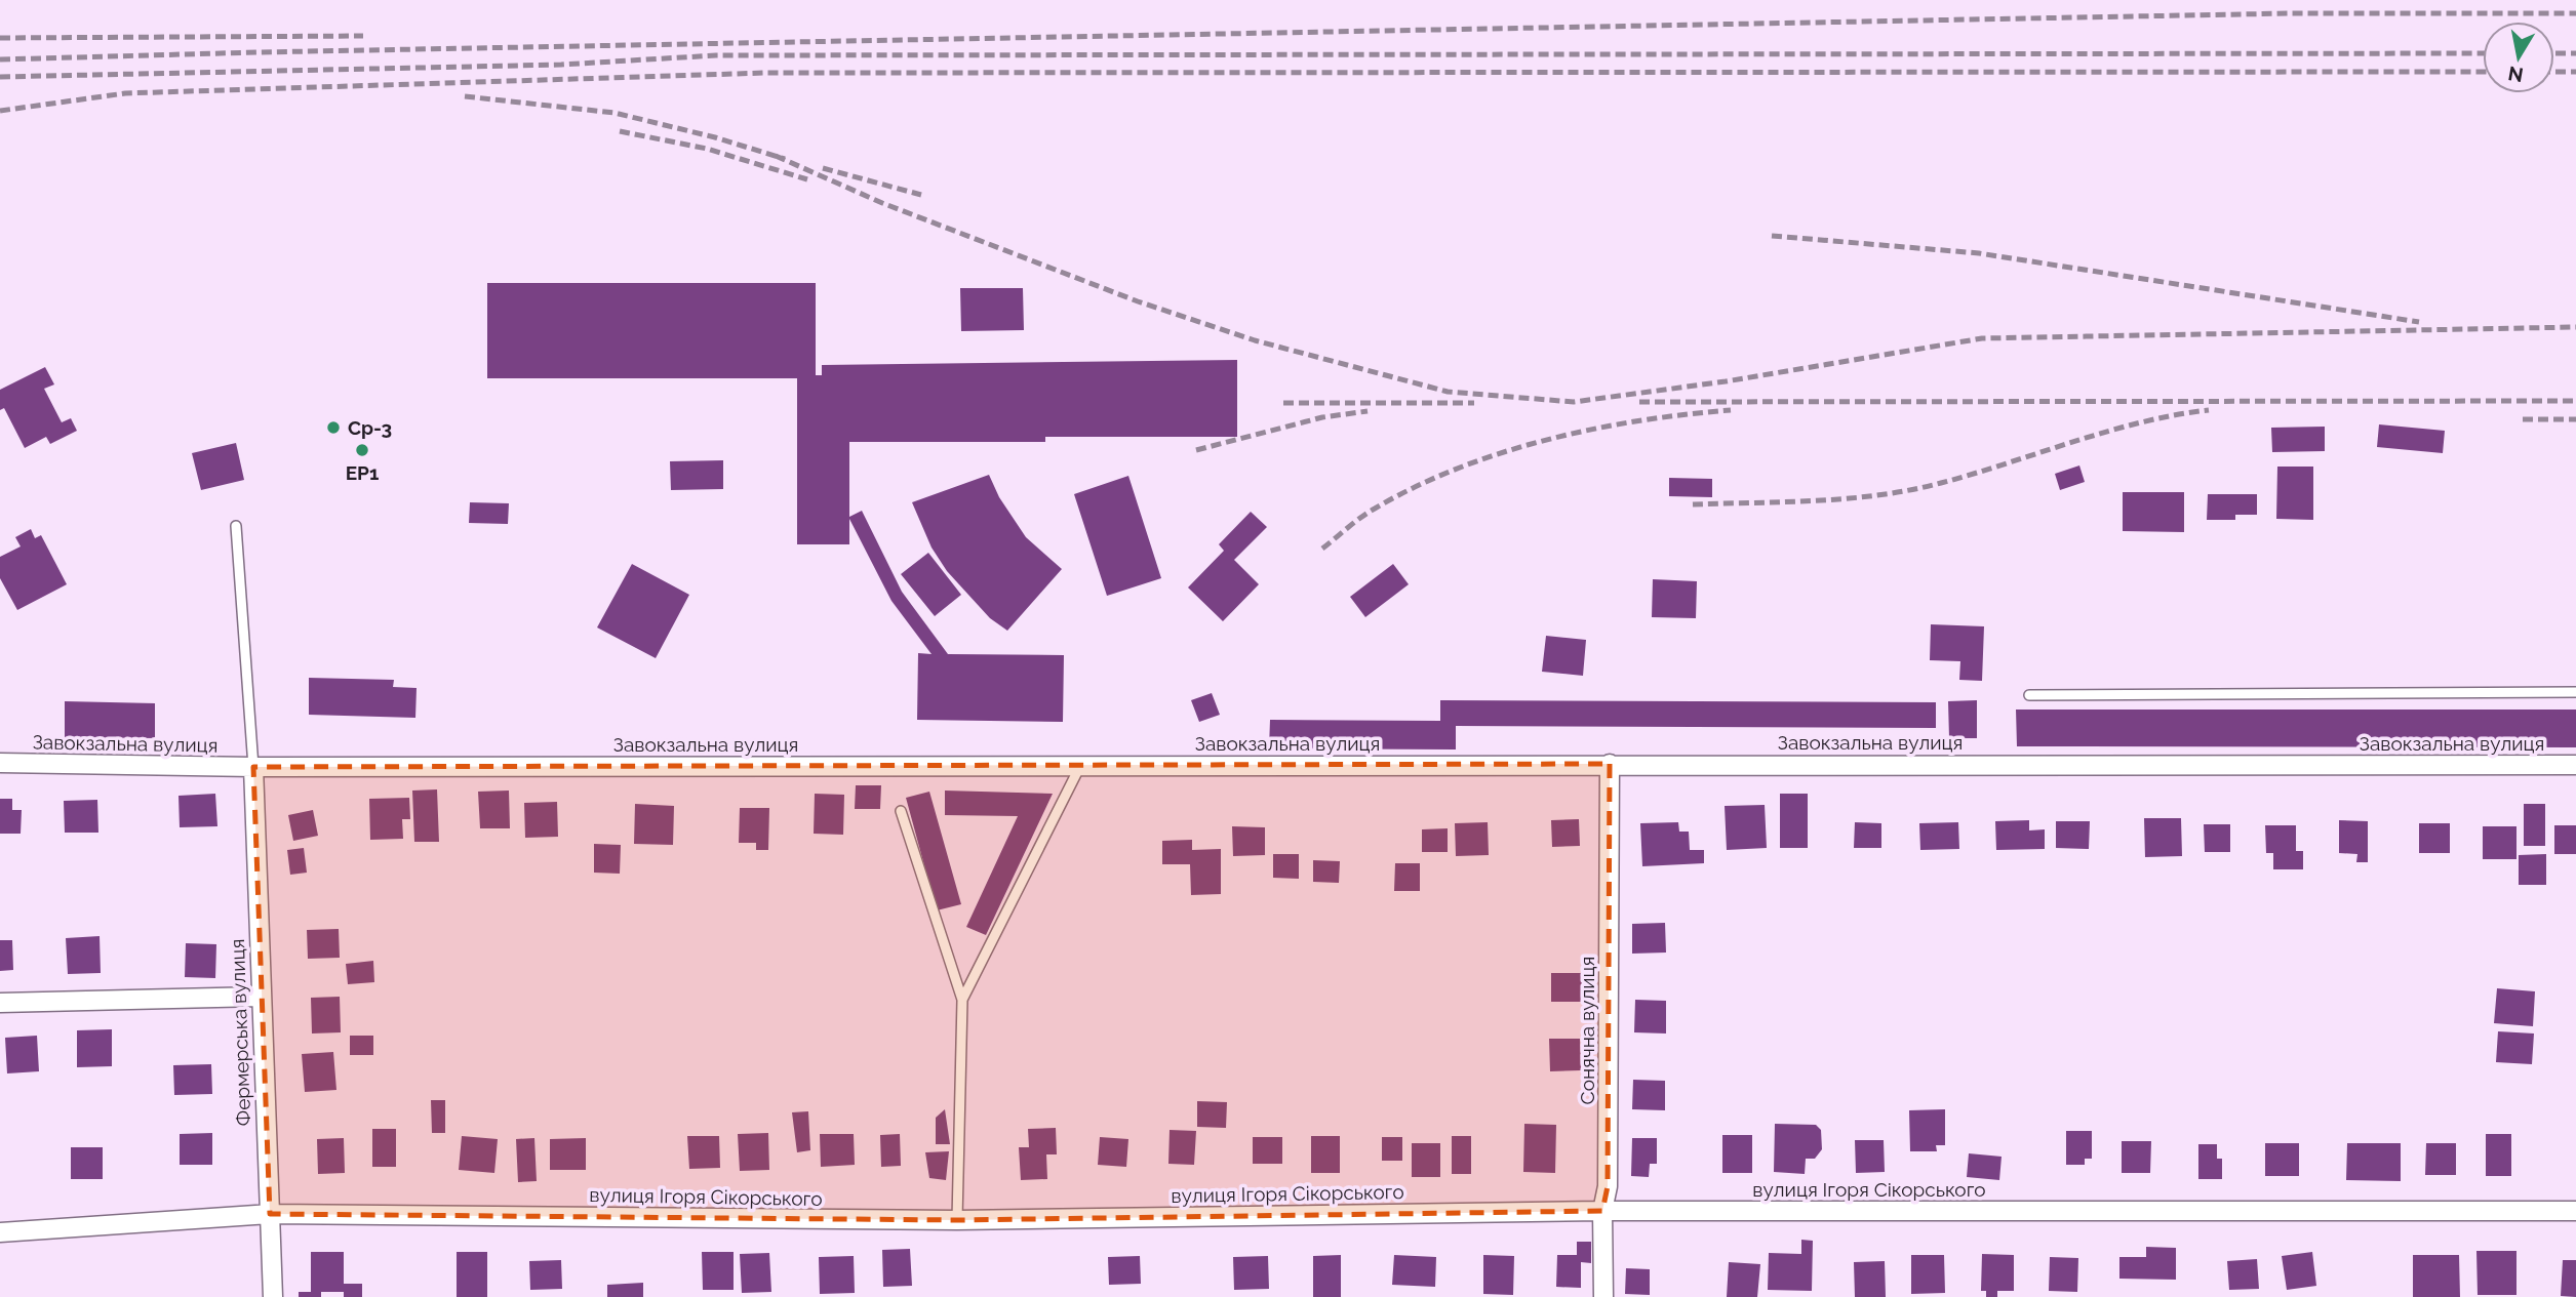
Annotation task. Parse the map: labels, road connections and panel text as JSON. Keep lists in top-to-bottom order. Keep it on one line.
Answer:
{"streets":{"street":["Завокзальна вулиця","Сонячна вулиця","Фермерська вулиця","вулиця Ігоря Сікорського"]},"crossings":[["Завокзальна вулиця","Сонячна вулиця"],["Завокзальна вулиця","Фермерська вулиця"],["Сонячна вулиця","вулиця Ігоря Сікорського"],["Фермерська вулиця","вулиця Ігоря Сікорського"]],"places":["Ср-3","ЕР1"],"north":"bottom"}
